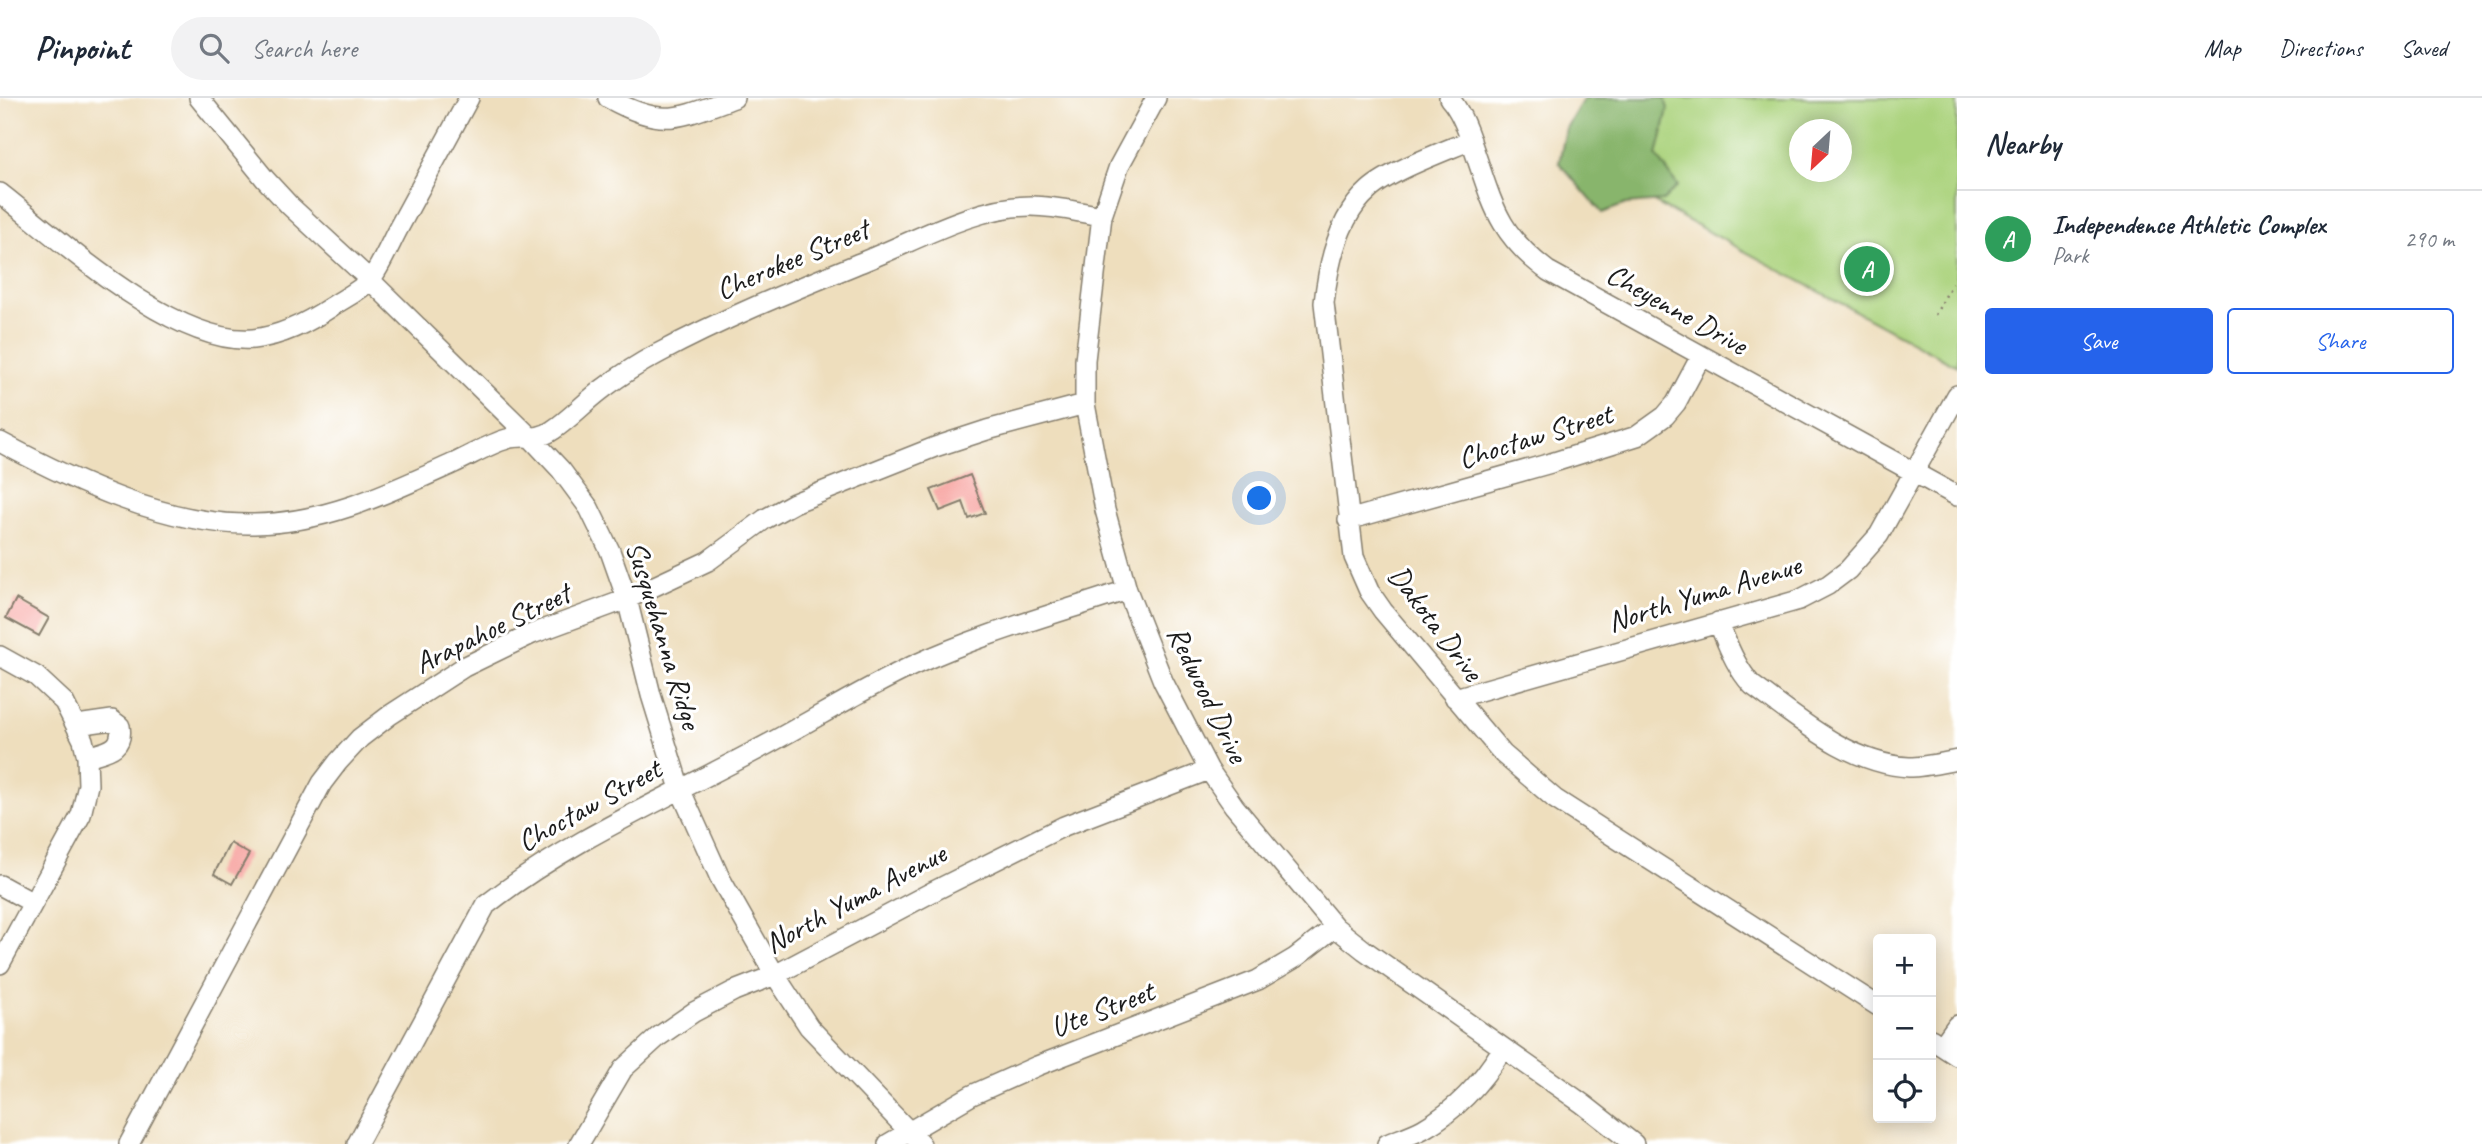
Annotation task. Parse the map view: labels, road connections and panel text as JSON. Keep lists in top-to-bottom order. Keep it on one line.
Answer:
{"streets":{"street":["Cherokee Street","Cheyenne Drive","Choctaw Street","North Yuma Avenue","Dakota Drive","Arapahoe Street","Susquehanna Ridge","Redwood Drive","Ute Street"]},"crossings":[["Cherokee Street","Susquehanna Ridge"],["Cherokee Street","Redwood Drive"],["Cheyenne Drive","Choctaw Street"],["Cheyenne Drive","North Yuma Avenue"],["Cheyenne Drive","Dakota Drive"],["Choctaw Street","Dakota Drive"],["Choctaw Street","Susquehanna Ridge"],["Choctaw Street","Redwood Drive"],["North Yuma Avenue","Dakota Drive"],["North Yuma Avenue","Susquehanna Ridge"],["North Yuma Avenue","Redwood Drive"],["Arapahoe Street","Susquehanna Ridge"],["Arapahoe Street","Redwood Drive"],["Susquehanna Ridge","Ute Street"],["Redwood Drive","Ute Street"]],"north":"bottom left","page":{"header":"Pinpoint","search":"Search here","nav":["Map","Directions","Saved"],"heading":"Nearby","list":[{"mark":"A","name":"Independence Athletic Complex","note":"Park","value":"290 m"}],"pins":"A","buttons":["Save","Share"],"map_buttons":["+","−"]}}
